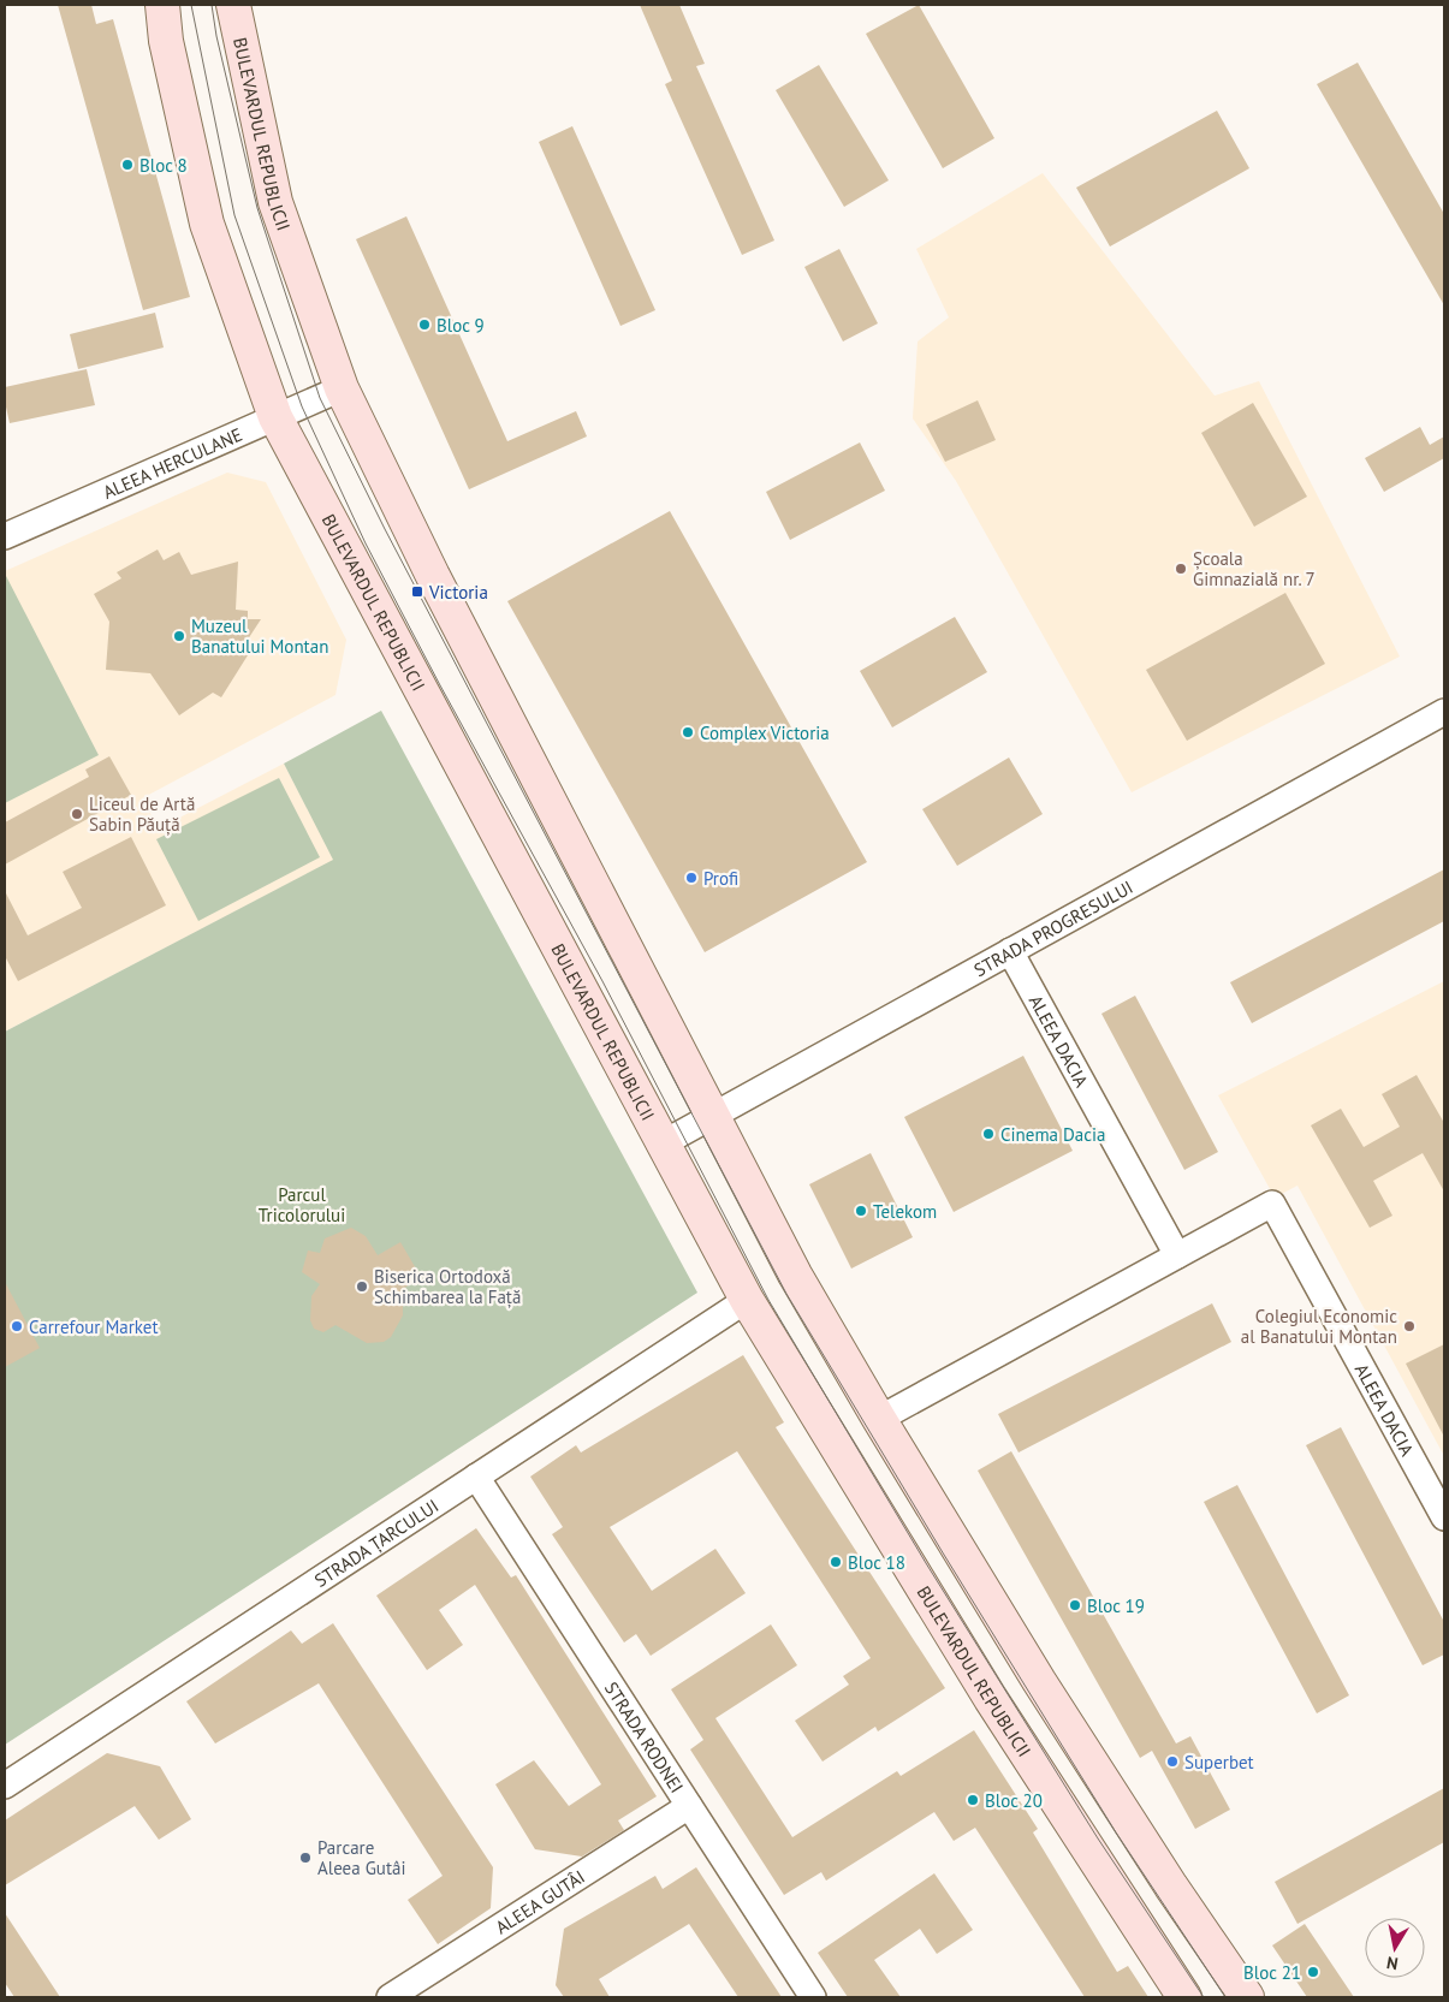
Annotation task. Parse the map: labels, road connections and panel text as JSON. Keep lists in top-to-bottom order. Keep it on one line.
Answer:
{"streets":{"main road":["BULEVARDUL REPUBLICII"],"street":["ALEEA HERCULANE","STRADA PROGRESULUI","ALEEA DACIA","STRADA ȚARCULUI","STRADA RODNEI","ALEEA GUTÂI"]},"crossings":[["BULEVARDUL REPUBLICII","ALEEA HERCULANE"],["BULEVARDUL REPUBLICII","STRADA PROGRESULUI"],["BULEVARDUL REPUBLICII","ALEEA DACIA"],["BULEVARDUL REPUBLICII","STRADA ȚARCULUI"],["STRADA PROGRESULUI","ALEEA DACIA"],["STRADA ȚARCULUI","STRADA RODNEI"],["STRADA RODNEI","ALEEA GUTÂI"]],"parks":["Parcul Tricolorului"],"places":{"other":["Bloc 8","Bloc 9","Școala Gimnazială nr. 7","Muzeul Banatului Montan","Complex Victoria","Liceul de Artă Sabin Păuță","Profi","Cinema Dacia","Telekom","Biserica Ortodoxă Schimbarea la Față","Carrefour Market","Colegiul Economic al Banatului Montan","Bloc 18","Bloc 19","Superbet","Bloc 20","Parcare Aleea Gutâi","Bloc 21"],"transit":["Victoria"]},"north":"bottom"}
